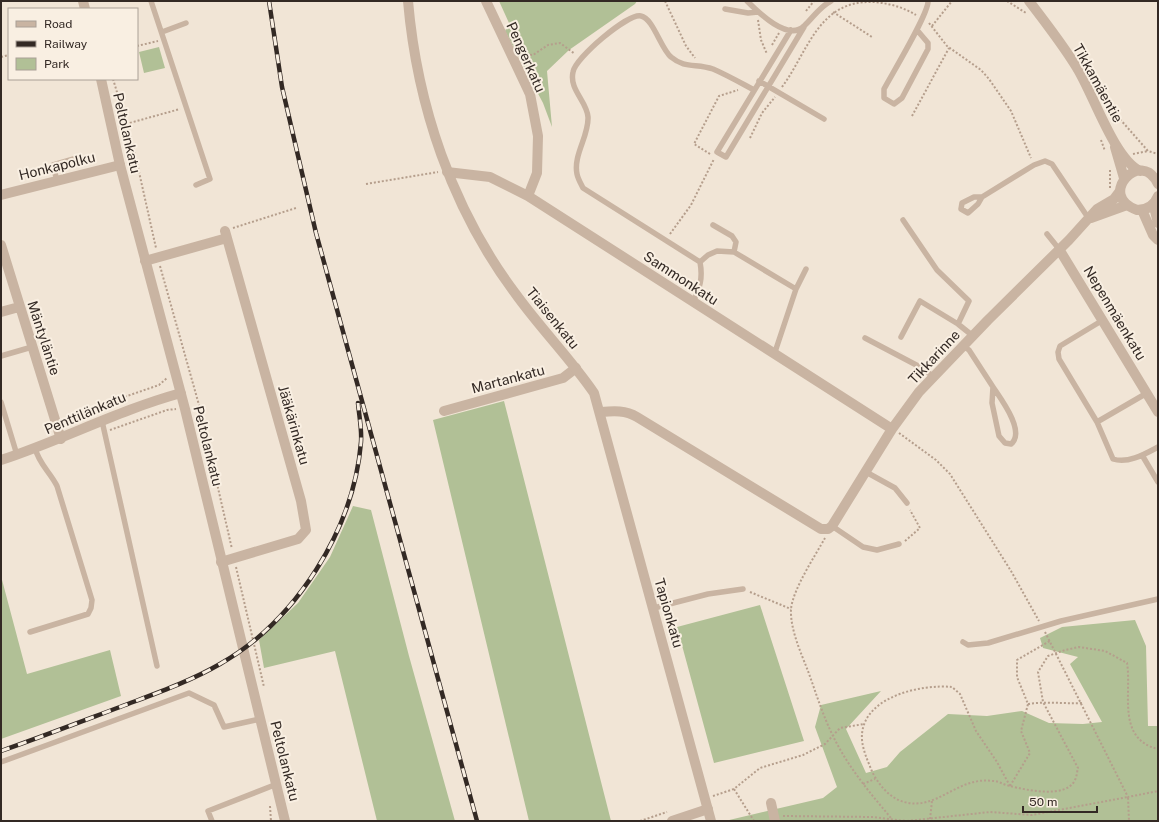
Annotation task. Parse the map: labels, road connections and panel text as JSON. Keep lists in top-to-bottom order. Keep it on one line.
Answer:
{"streets":{"street":["Pengerkatu","Tikkamäentie","Peltolankatu","Honkapolku","Sammonkatu","Nepenmäenkatu","Tiaisenkatu","Mäntyläntie","Tikkarinne","Martankatu","Penttilänkatu","Jääkärinkatu","Tapionkatu"]},"crossings":[["Pengerkatu","Sammonkatu"],["Peltolankatu","Honkapolku"],["Peltolankatu","Penttilänkatu"],["Peltolankatu","Jääkärinkatu"],["Sammonkatu","Tiaisenkatu"],["Sammonkatu","Tikkarinne"],["Nepenmäenkatu","Tikkarinne"],["Tiaisenkatu","Martankatu"],["Tiaisenkatu","Tapionkatu"],["Mäntyläntie","Penttilänkatu"]],"legend":["Road","Railway","Park"],"scale_bar":"50 m"}
